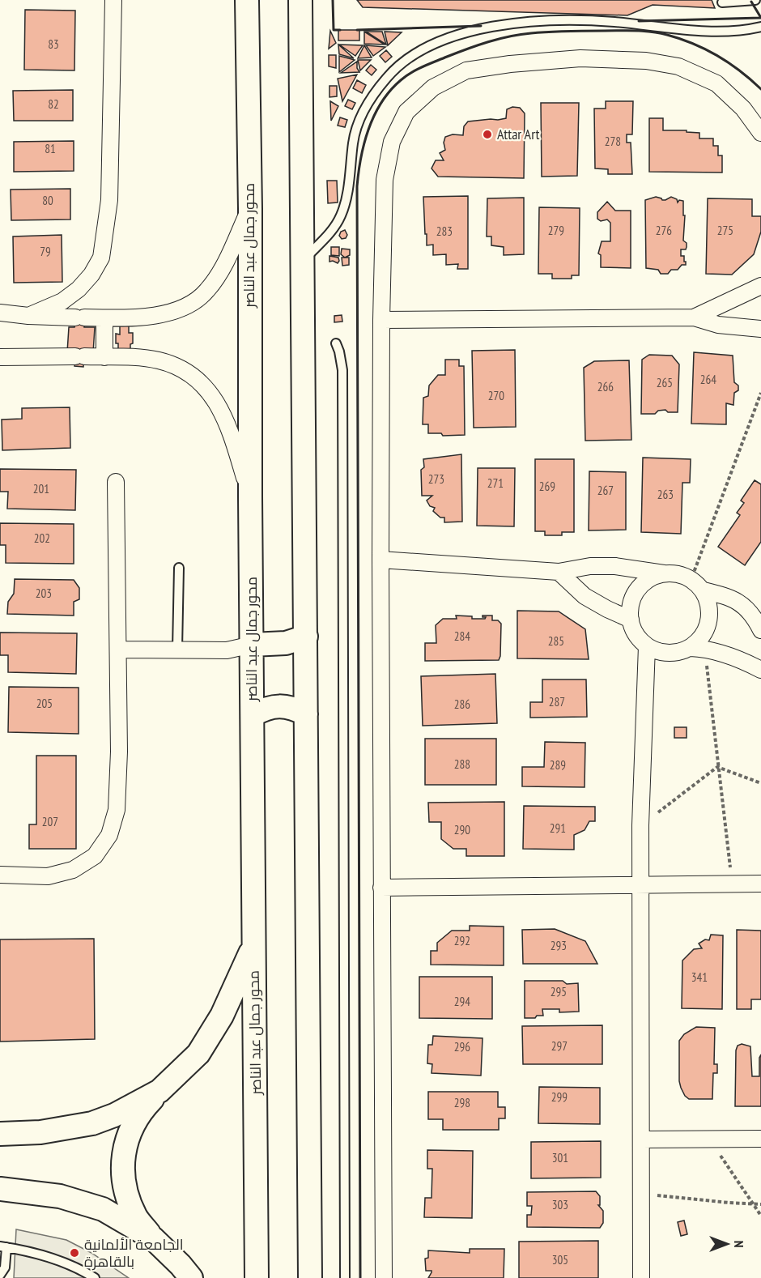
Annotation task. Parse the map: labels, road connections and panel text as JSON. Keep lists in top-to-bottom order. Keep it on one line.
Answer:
{"streets":{"main road":["محور جمال عبد الناصر"]},"places":["Attar Art","الجامعة الألمانية بالقاهرة"],"house_numbers":["83","82","278","81","80","279","276","275","283","79","264","265","266","270","273","271","269","201","267","263","202","203","284","285","287","205","286","288","289","207","291","290","292","293","341","295","294","297","296","299","298","301","303","305"],"north":"right"}
